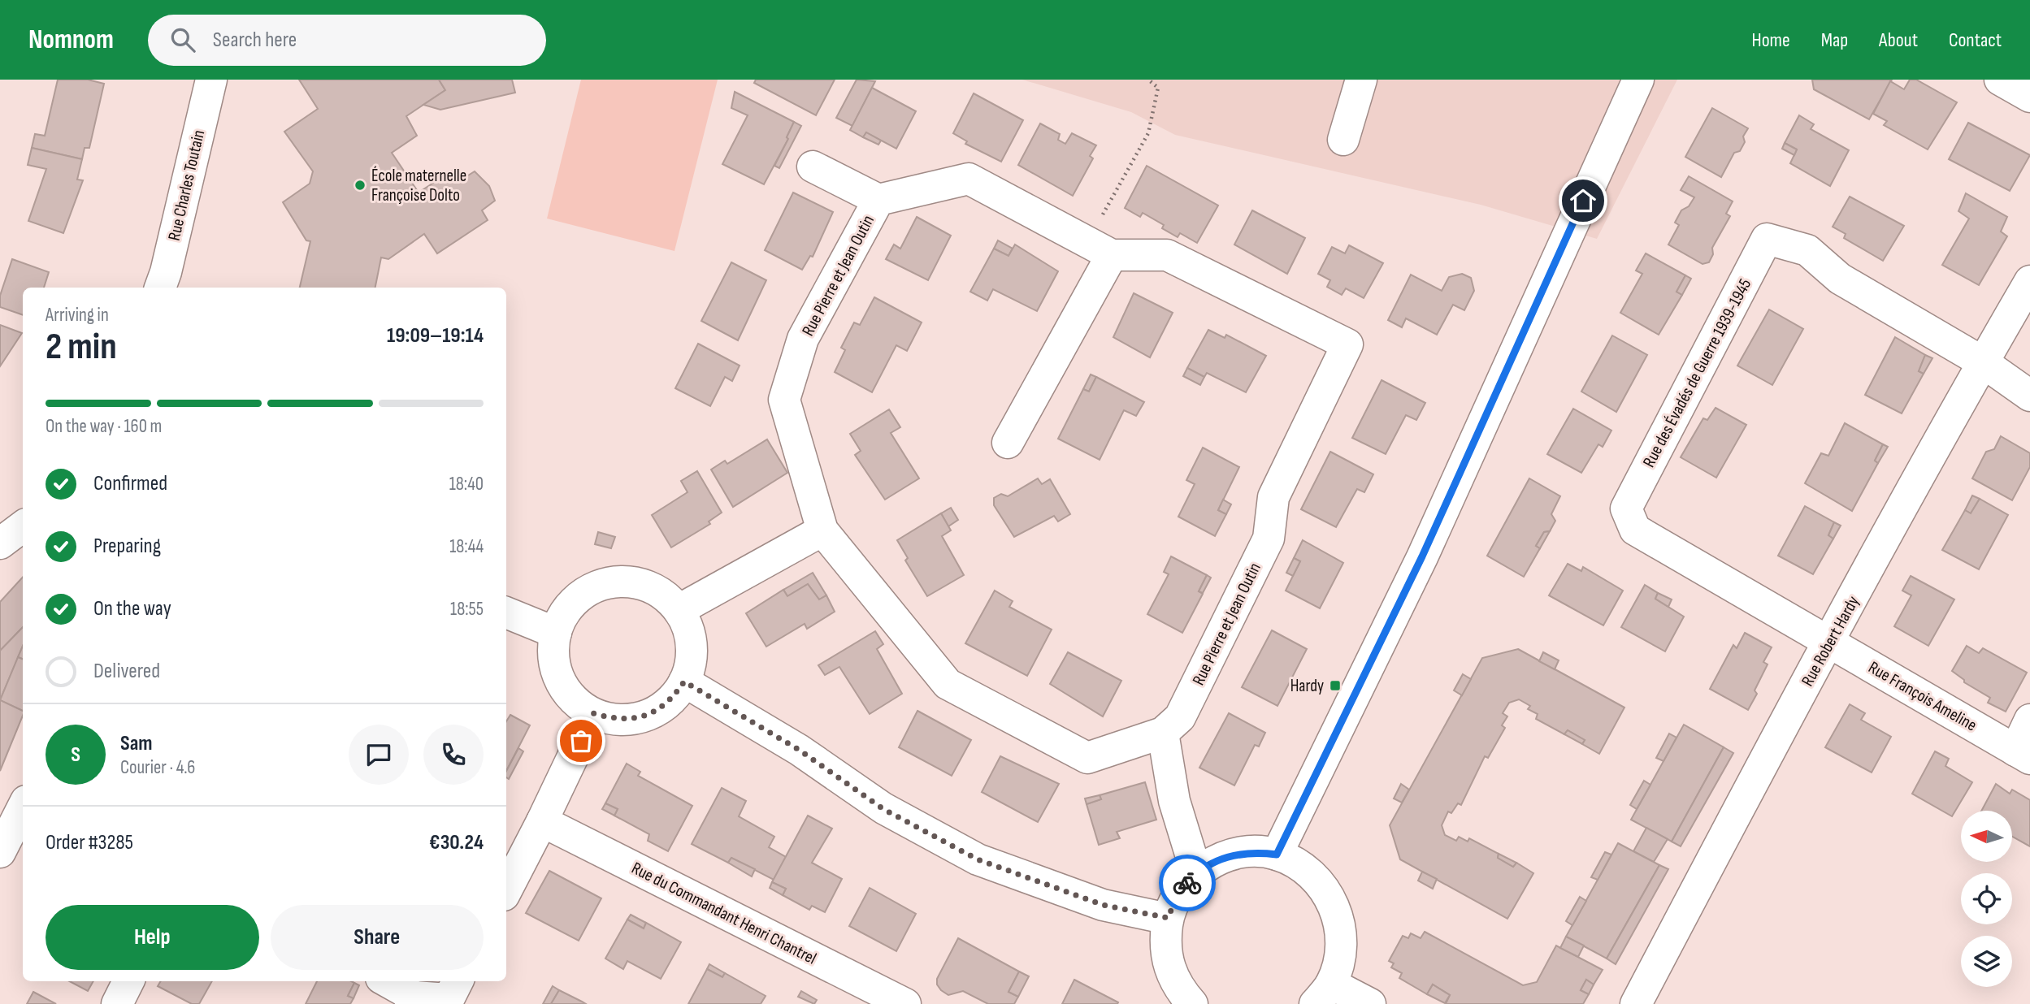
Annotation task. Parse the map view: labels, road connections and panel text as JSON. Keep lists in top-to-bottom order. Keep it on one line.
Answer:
{"streets":{"street":["Rue Charles Toutain","Rue Pierre et Jean Outin","Rue des Évadés de Guerre 1939-1945","Rue Robert Hardy","Rue François Ameline","Rue du Commandant Henri Chantrel"]},"crossings":[["Rue des Évadés de Guerre 1939-1945","Rue Robert Hardy"],["Rue des Évadés de Guerre 1939-1945","Rue François Ameline"],["Rue Robert Hardy","Rue François Ameline"]],"places":{"other":["École maternelle Françoise Dolto"],"transit":["Hardy"]},"north":"left","page":{"header":"Nomnom","search":"Search here","nav":["Home","Map","About","Contact"],"heading":["2 min","Arriving in","19:09–19:14"],"panel":["Sam","Courier · 4.6","Order #3285","€30.24"],"bar":"On the way · 160 m","list":[["Confirmed","18:40"],["Preparing","18:44"],["On the way","18:55"],"Delivered"],"round":"S","buttons":["Help","Share"]}}
